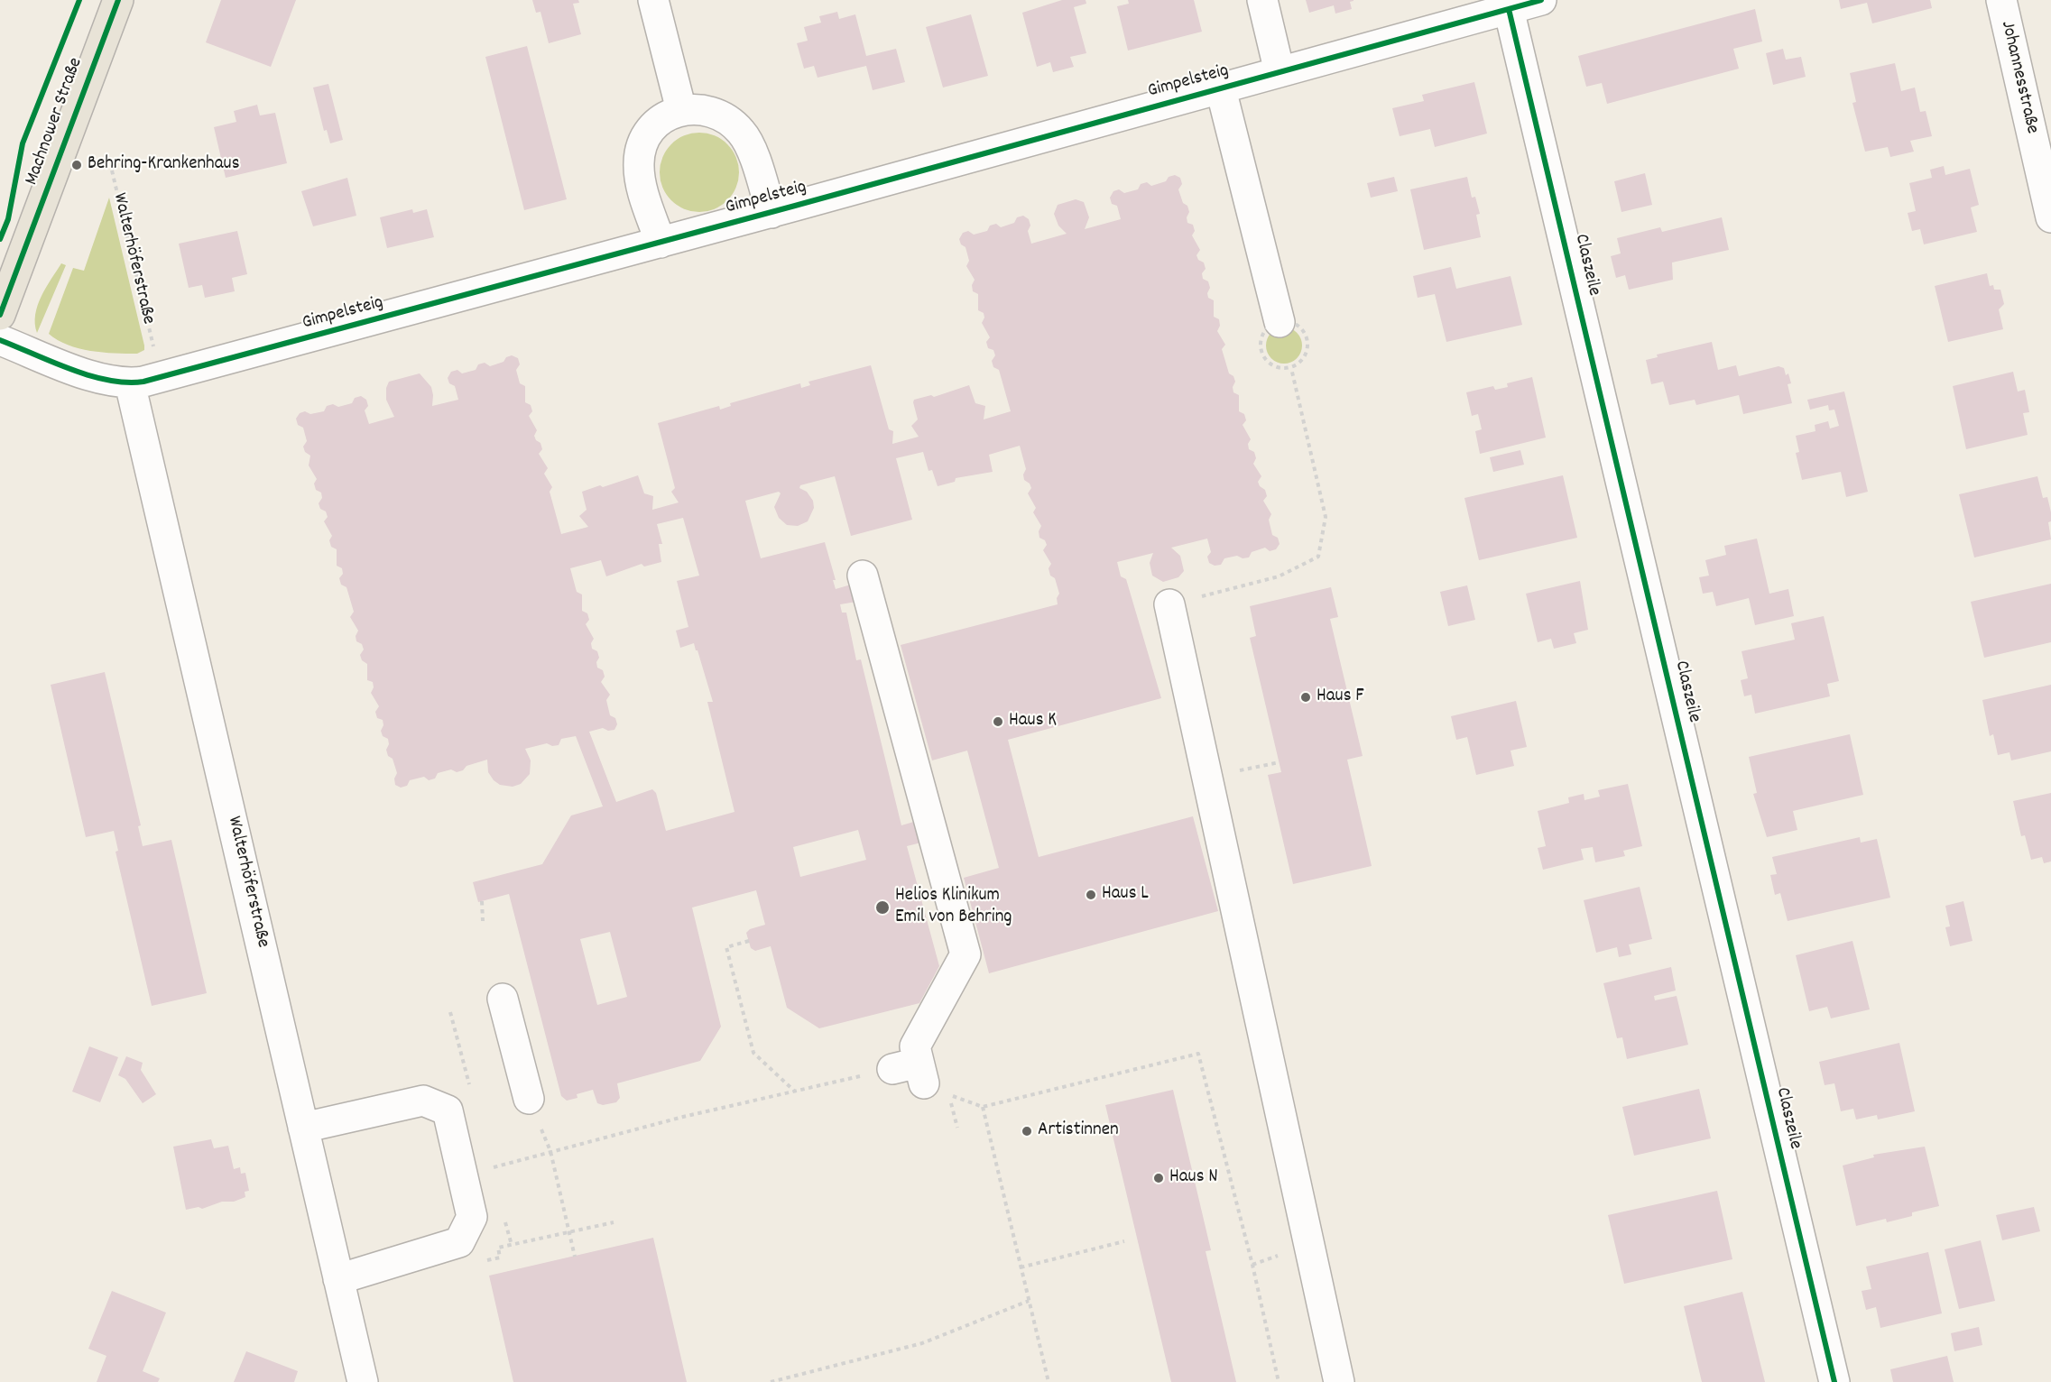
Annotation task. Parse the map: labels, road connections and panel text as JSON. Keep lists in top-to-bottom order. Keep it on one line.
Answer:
{"streets":{"main road":["Machnower Straße"],"street":["Johannesstraße","Gimpelsteig","Walterhöferstraße","Claszeile"]},"crossings":[["Gimpelsteig","Walterhöferstraße"],["Gimpelsteig","Claszeile"]],"places":["Behring-Krankenhaus","Haus F","Haus K","Haus L","Helios Klinikum Emil von Behring","Artistinnen","Haus N"]}
